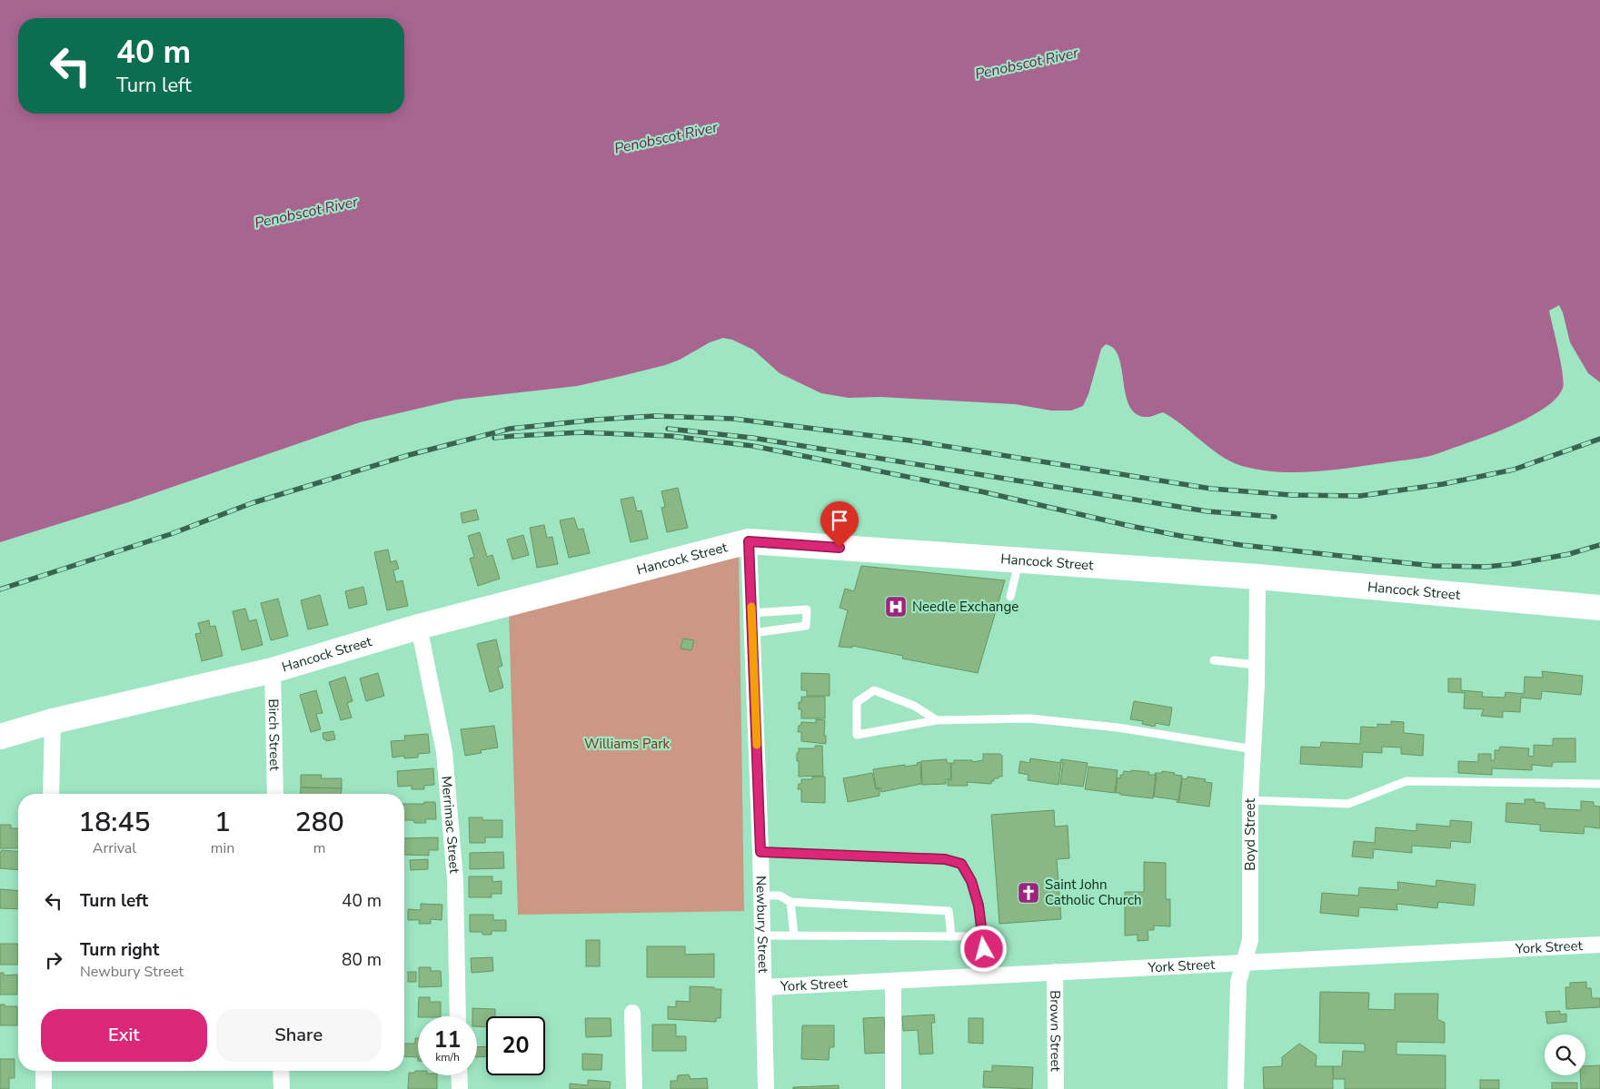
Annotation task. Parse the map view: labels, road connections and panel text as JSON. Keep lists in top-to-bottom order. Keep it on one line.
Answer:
{"streets":{"main road":["Hancock Street"],"street":["Birch Street","Merrimac Street","Boyd Street","Newbury Street","York Street","Brown Street"]},"crossings":[["Hancock Street","Birch Street"],["Hancock Street","Merrimac Street"],["Hancock Street","Boyd Street"],["Hancock Street","Newbury Street"],["Boyd Street","York Street"],["Newbury Street","York Street"],["York Street","Brown Street"]],"water":["Penobscot River"],"parks":["Williams Park"],"places":{"hospital":["Needle Exchange"],"church":["Saint John Catholic Church"]},"page":{"turn":["40 m","Turn left"],"eta":["18:45","Arrival","1","min","280","m"],"list":[{"name":"Turn left","value":"40 m"},{"name":"Turn right","note":"Newbury Street","value":"80 m"}],"buttons":["Exit","Share"],"speed":"11 km/h","limit":"20"}}
